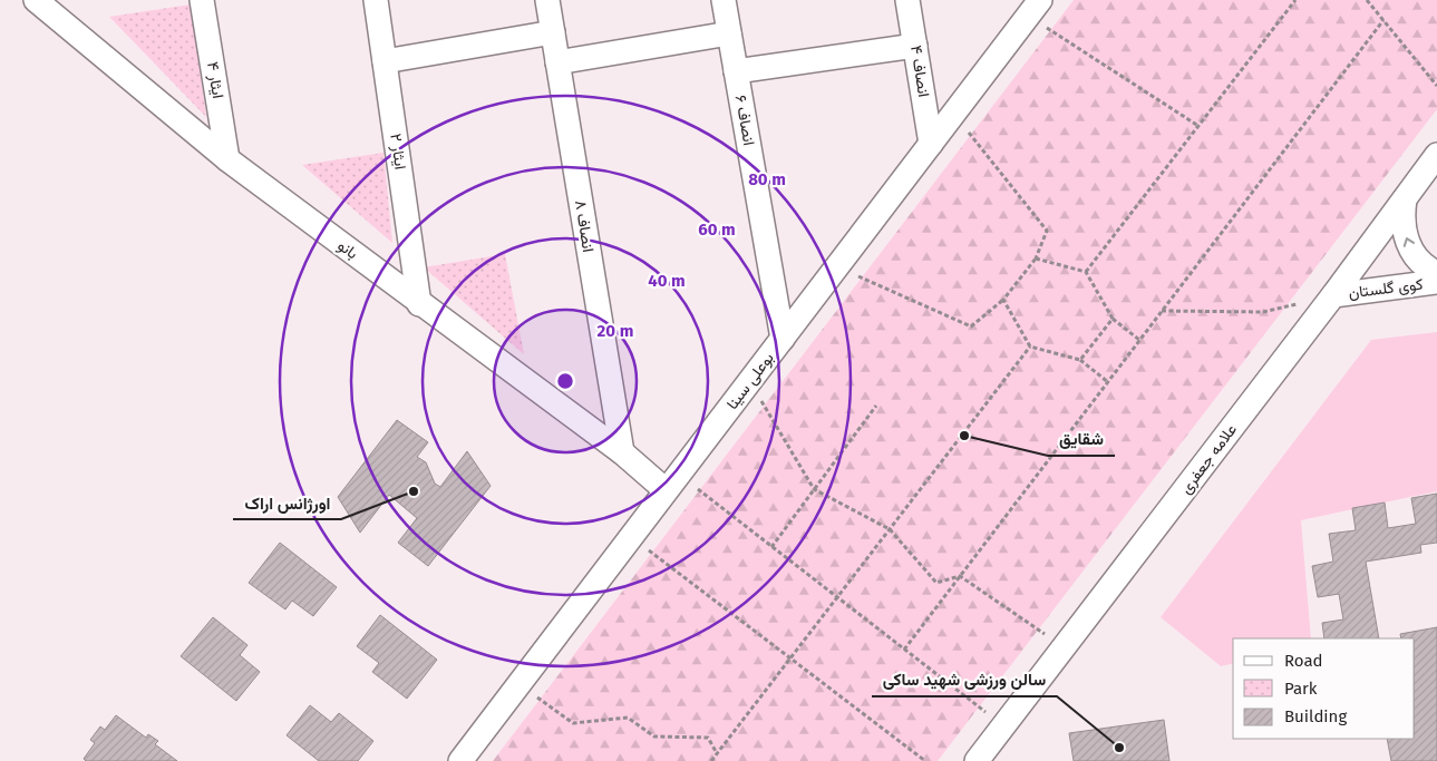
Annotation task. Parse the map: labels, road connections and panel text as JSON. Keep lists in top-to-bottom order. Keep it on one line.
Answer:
{"streets":{"street":["انصاف ۴","ایثار ۴","انصاف ۶","ایثار ۲","انصاف ۸","بانو","کوی گلستان","بوعلی سینا","علامه جعفری"]},"crossings":[["انصاف ۴","بوعلی سینا"],["ایثار ۴","بانو"],["انصاف ۶","بوعلی سینا"],["ایثار ۲","بانو"],["انصاف ۸","بانو"],["بانو","بوعلی سینا"],["کوی گلستان","علامه جعفری"]],"places":["شقایق","اورژانس اراک","سالن ورزشی شهید ساکی"],"legend":["Road","Park","Building"],"rings":["80 m","60 m","40 m","20 m"]}
